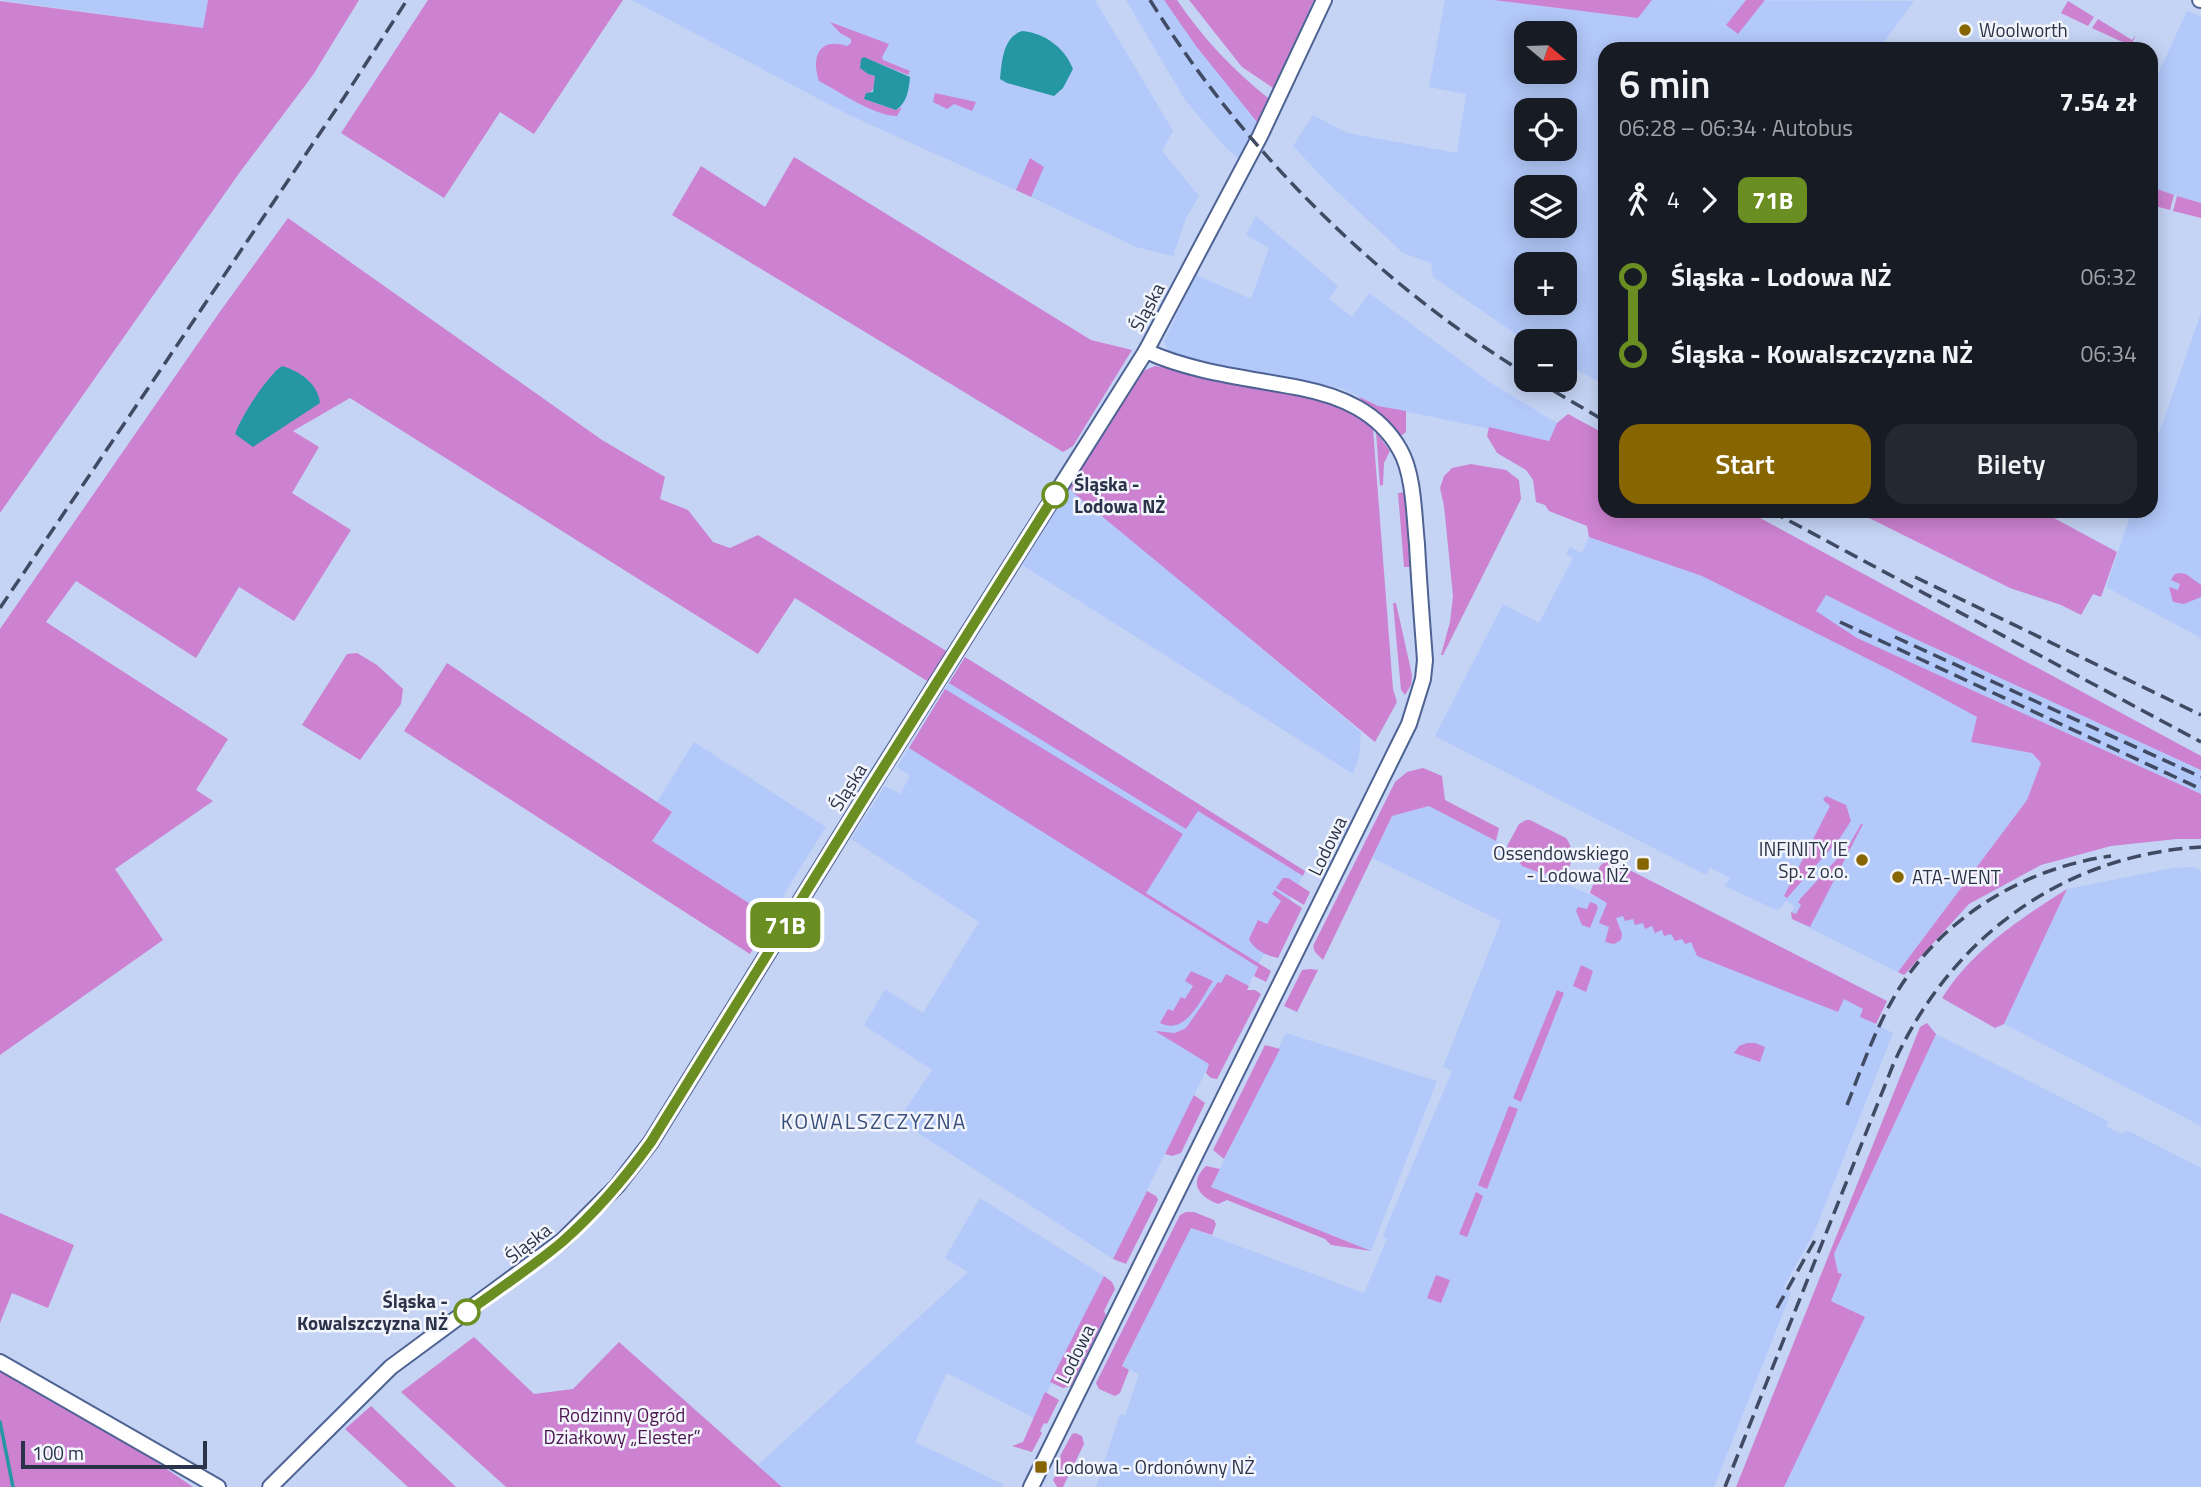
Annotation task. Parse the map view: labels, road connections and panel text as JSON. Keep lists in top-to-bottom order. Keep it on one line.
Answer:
{"streets":{"street":["Śląska","Lodowa"]},"crossings":[["Śląska","Lodowa"]],"districts":["KOWALSZCZYZNA"],"parks":["Rodzinny Ogród Działkowy „Elester”"],"places":{"other":["Woolworth","Śląska - Lodowa NŻ","INFINITY IE Sp. z o.o.","ATA-WENT","Śląska - Kowalszczyzna NŻ"],"transit":["Ossendowskiego - Lodowa NŻ","Lodowa - Ordonówny NŻ"]},"lines":["bus line 71B"],"scale_bar":"100 m","north":"right","page":{"on_map":"71B","map_buttons":["+","−"],"heading":["6 min","06:28 – 06:34 · Autobus","7.54 zł"],"legs":["4","71B"],"list":[{"name":"Śląska - Lodowa NŻ","value":"06:32"},{"name":"Śląska - Kowalszczyzna NŻ","value":"06:34"}],"buttons":["Start","Bilety"],"scale":"100 m"}}
